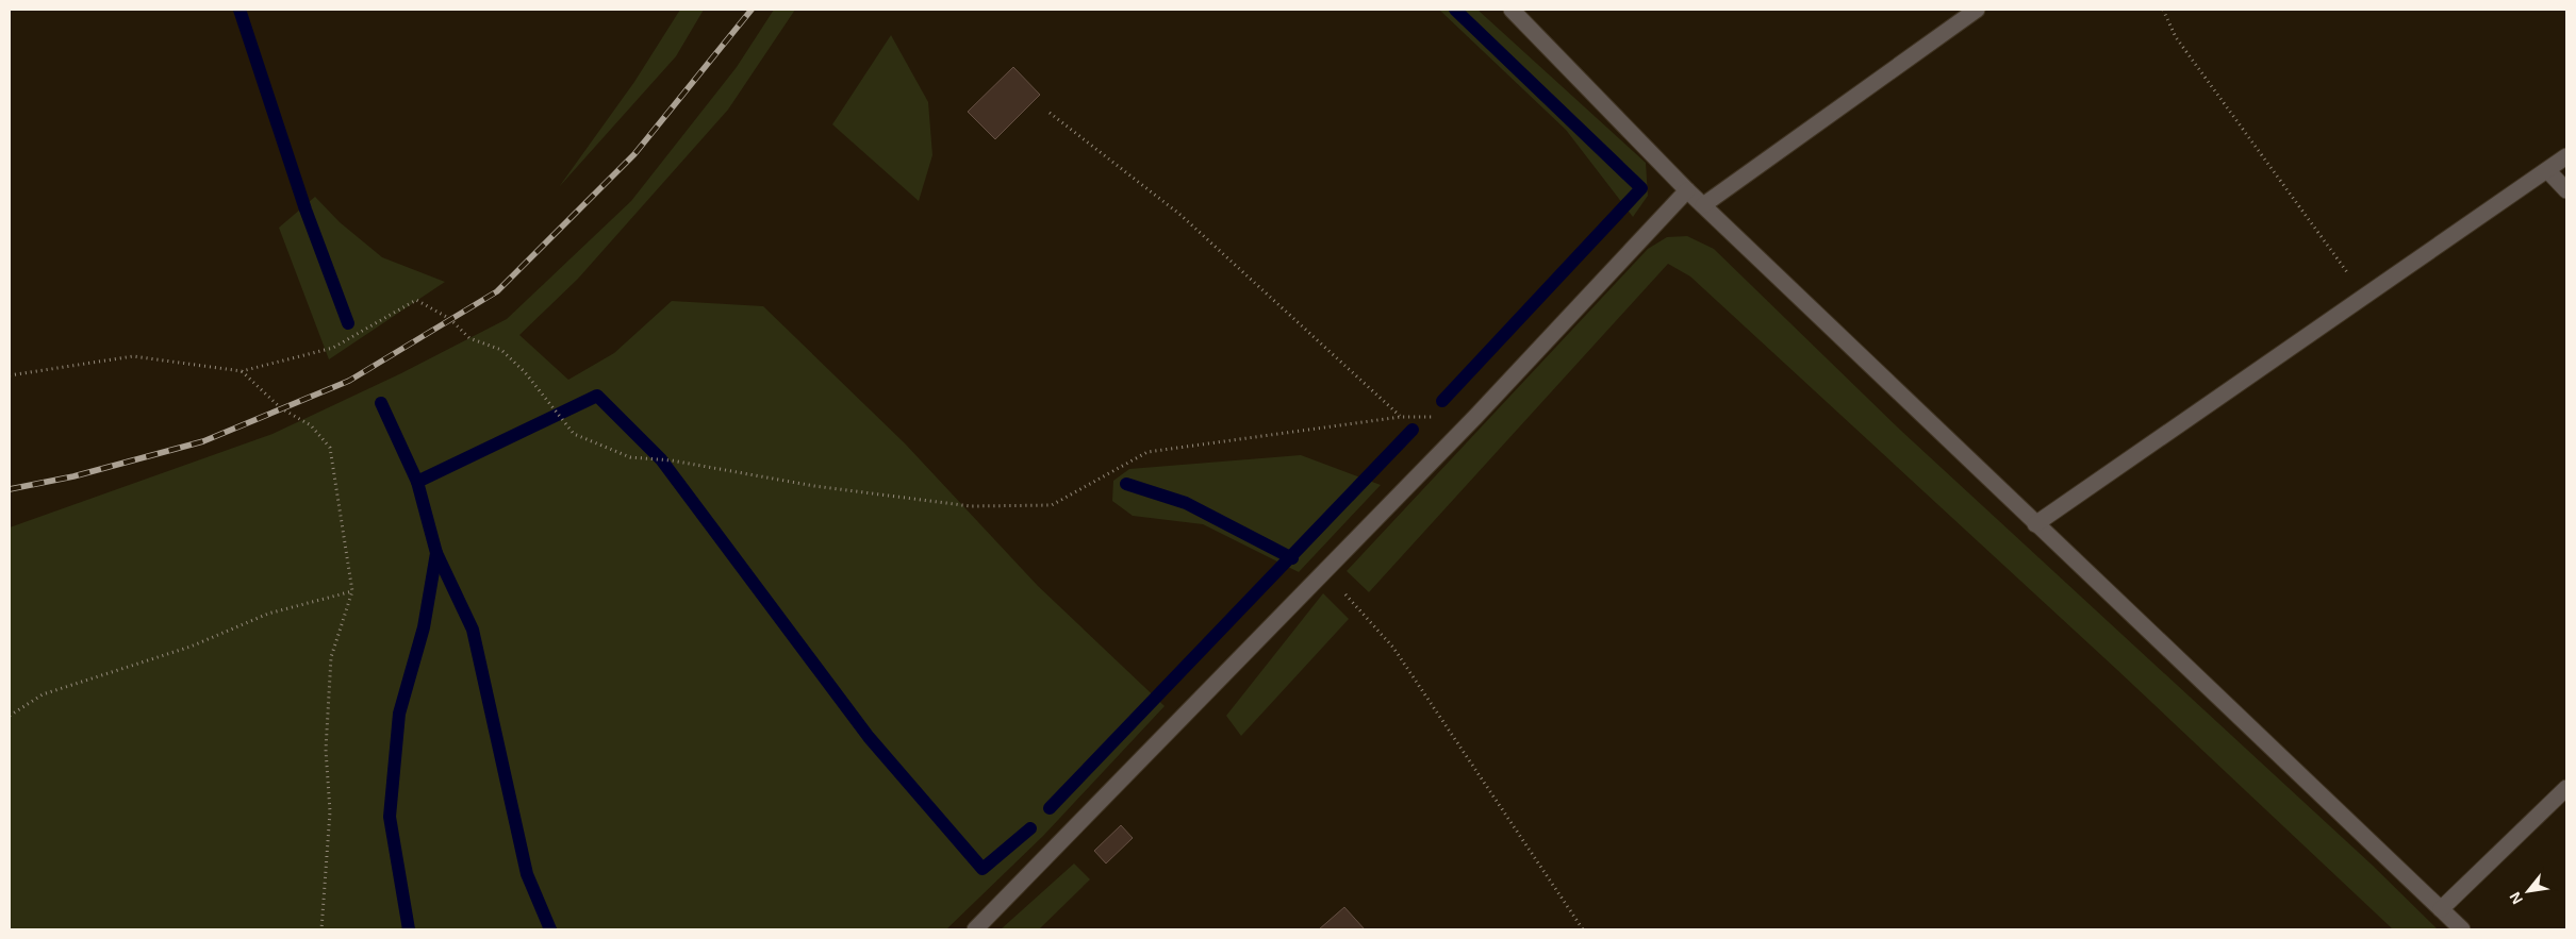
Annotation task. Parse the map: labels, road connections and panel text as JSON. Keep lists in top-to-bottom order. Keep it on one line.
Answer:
{"north":"bottom left"}
